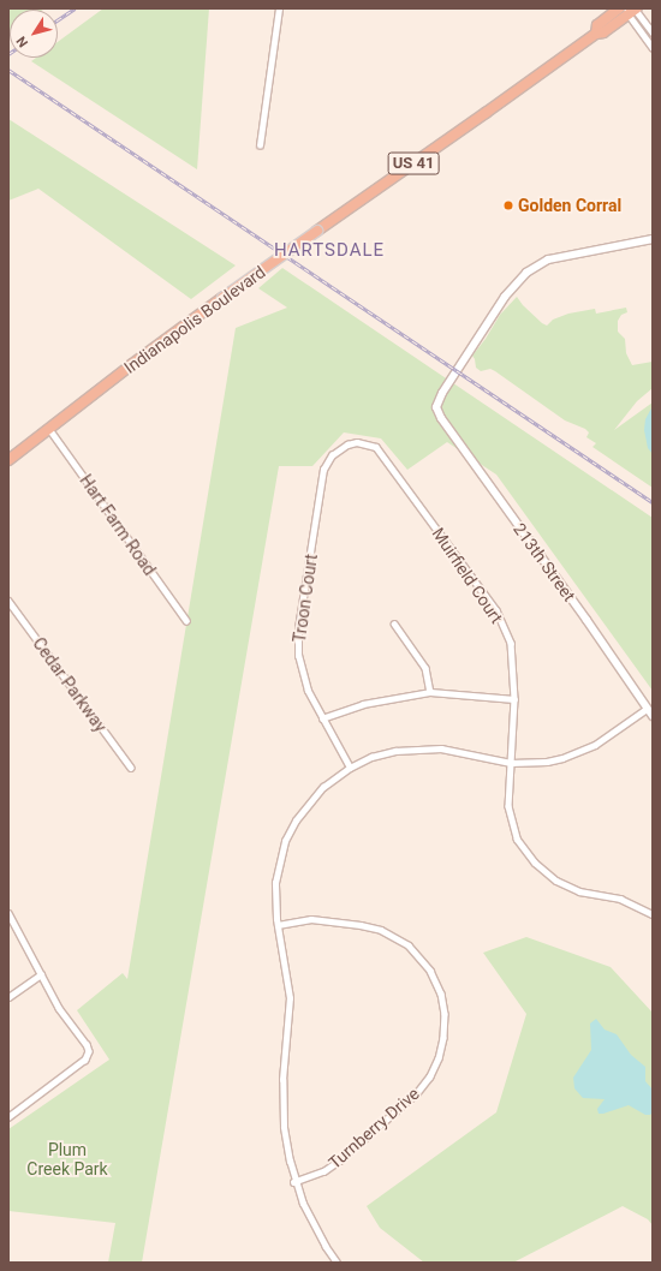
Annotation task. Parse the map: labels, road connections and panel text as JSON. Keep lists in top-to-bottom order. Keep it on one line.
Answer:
{"streets":{"highway":["US 41","Indianapolis Boulevard"],"street":["Hart Farm Road","213th Street","Muirfield Court","Troon Court","Cedar Parkway","Turnberry Drive"]},"crossings":[["Indianapolis Boulevard","Hart Farm Road"],["Muirfield Court","Troon Court"]],"districts":["HARTSDALE"],"parks":["Plum Creek Park"],"places":["Golden Corral"],"north":"bottom left"}
